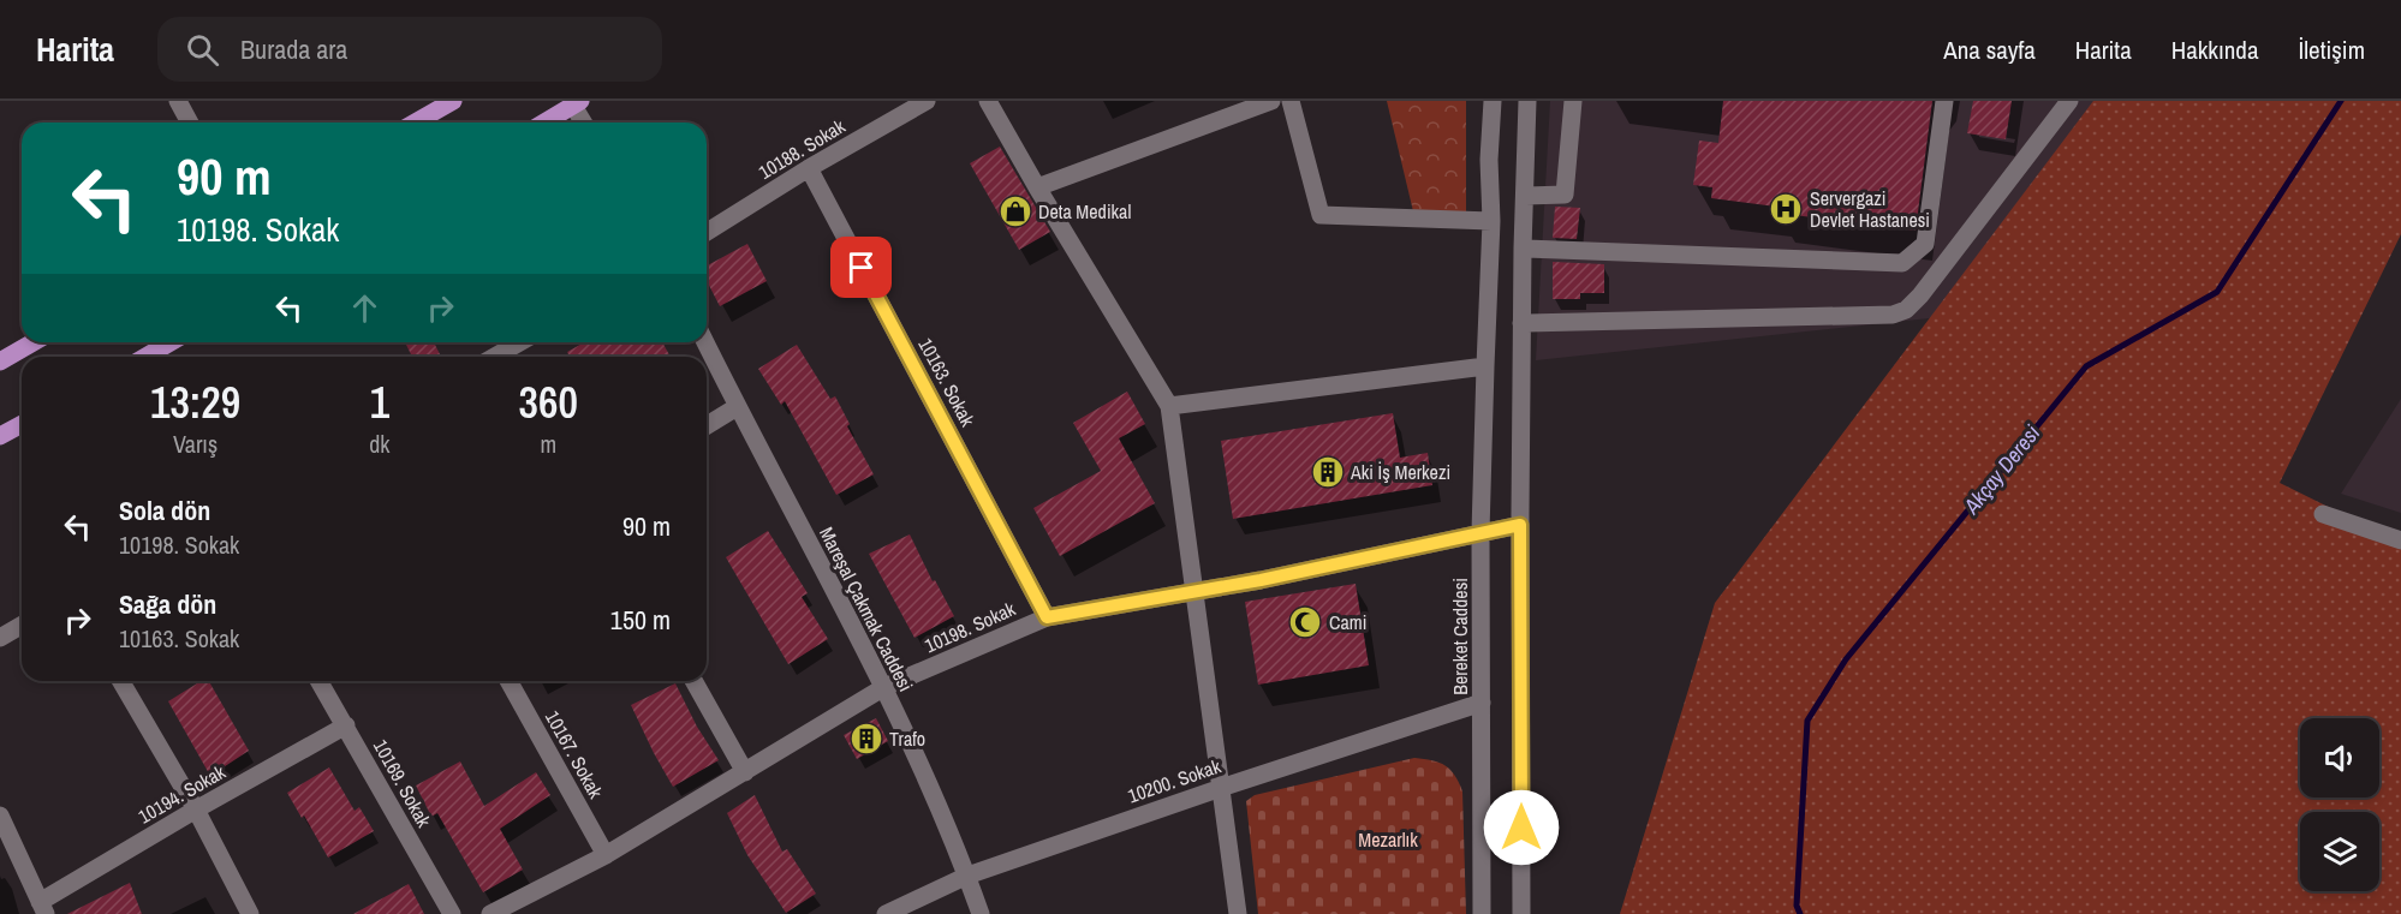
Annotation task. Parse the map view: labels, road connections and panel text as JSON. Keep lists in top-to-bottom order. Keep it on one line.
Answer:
{"streets":{"street":["10188. Sokak","10163. Sokak","Mareşal Çakmak Caddesi","10198. Sokak","Bereket Caddesi","10167. Sokak","10200. Sokak","10169. Sokak","10194. Sokak"]},"crossings":[["10188. Sokak","10163. Sokak"],["10163. Sokak","10198. Sokak"],["Mareşal Çakmak Caddesi","10198. Sokak"],["Mareşal Çakmak Caddesi","10200. Sokak"],["10198. Sokak","Bereket Caddesi"],["10198. Sokak","10167. Sokak"],["Bereket Caddesi","10200. Sokak"],["10169. Sokak","10194. Sokak"]],"water":["Akçay Deresi"],"parks":["Mezarlık"],"places":{"hospital":["Servergazi Devlet Hastanesi"],"shop":["Deta Medikal"],"building":["Aki İş Merkezi","Trafo"],"mosque":["Cami"]},"page":{"header":"Harita","search":"Burada ara","nav":["Ana sayfa","Harita","Hakkında","İletişim"],"turn":["90 m","10198. Sokak"],"eta":["13:29","Varış","1","dk","360","m"],"list":[{"name":"Sola dön","note":"10198. Sokak","value":"90 m"},{"name":"Sağa dön","note":"10163. Sokak","value":"150 m"}]}}
